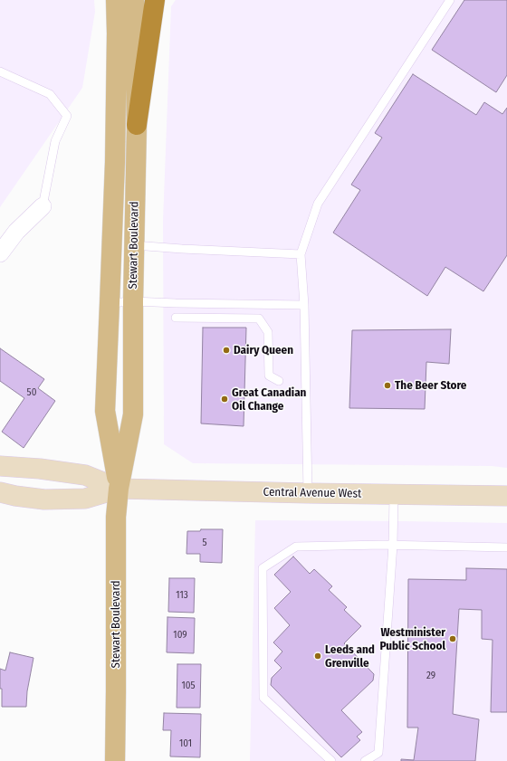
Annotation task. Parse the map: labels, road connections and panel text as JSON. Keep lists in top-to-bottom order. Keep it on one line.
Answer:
{"streets":{"main road":["Stewart Boulevard"],"street":["Central Avenue West"]},"crossings":[["Stewart Boulevard","Central Avenue West"]],"places":["Dairy Queen","The Beer Store","Great Canadian Oil Change","Westminister Public School","Leeds and Grenville"],"house_numbers":["50","5","113","109","29","105","101"]}
